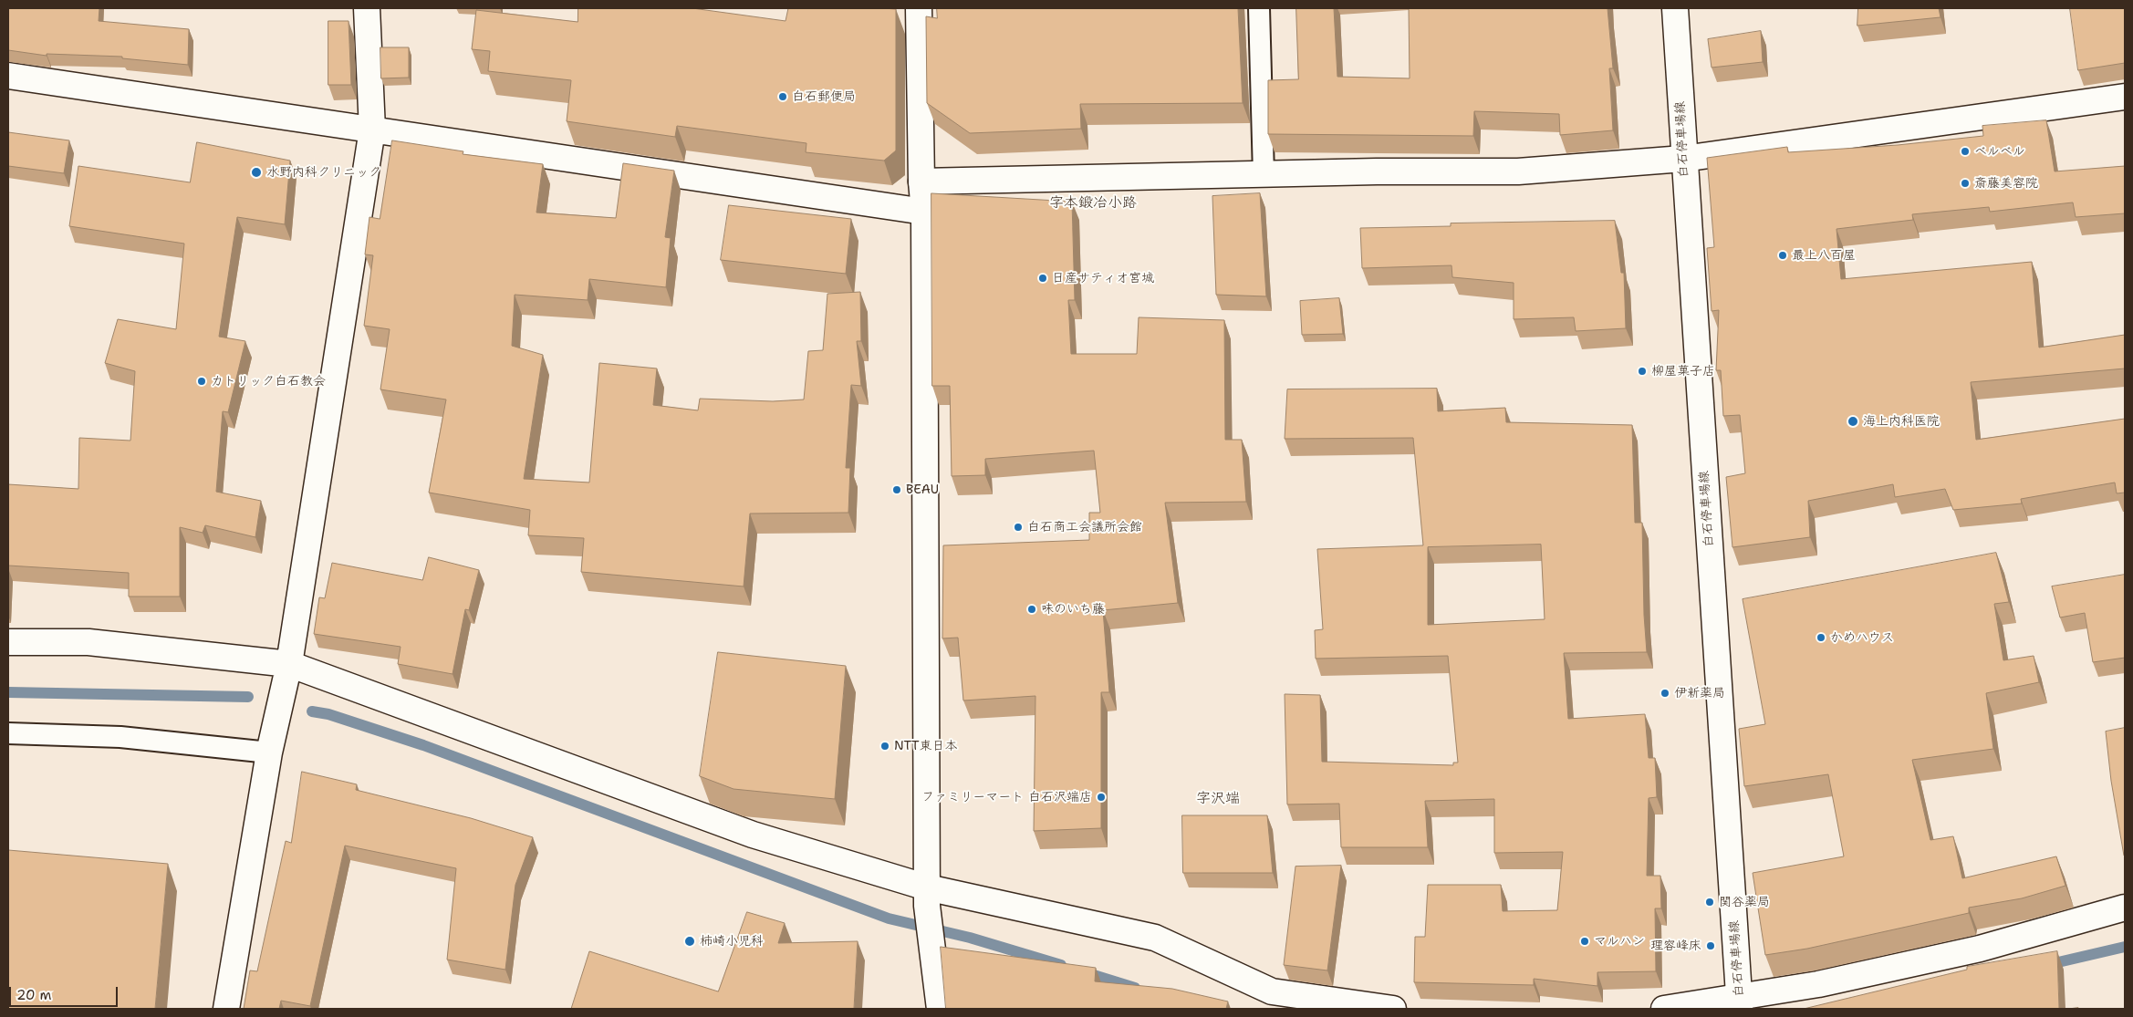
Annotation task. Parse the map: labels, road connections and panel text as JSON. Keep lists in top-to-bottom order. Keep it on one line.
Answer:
{"streets":{"street":["白石停車場線"]},"districts":["字本鍛冶小路","字沢端"],"places":["白石郵便局","ベルベル","水野内科クリニック","斎藤美容院","最上八百屋","日産サティオ宮城","柳屋菓子店","カトリック白石教会","海上内科医院","BEAU","白石商工会議所会館","味のいち藤","かめハウス","伊新薬局","NTT東日本","ファミリーマート 白石沢端店","関谷薬局","柿崎小児科","マルハン","理容峰床"],"scale_bar":"20 m"}
